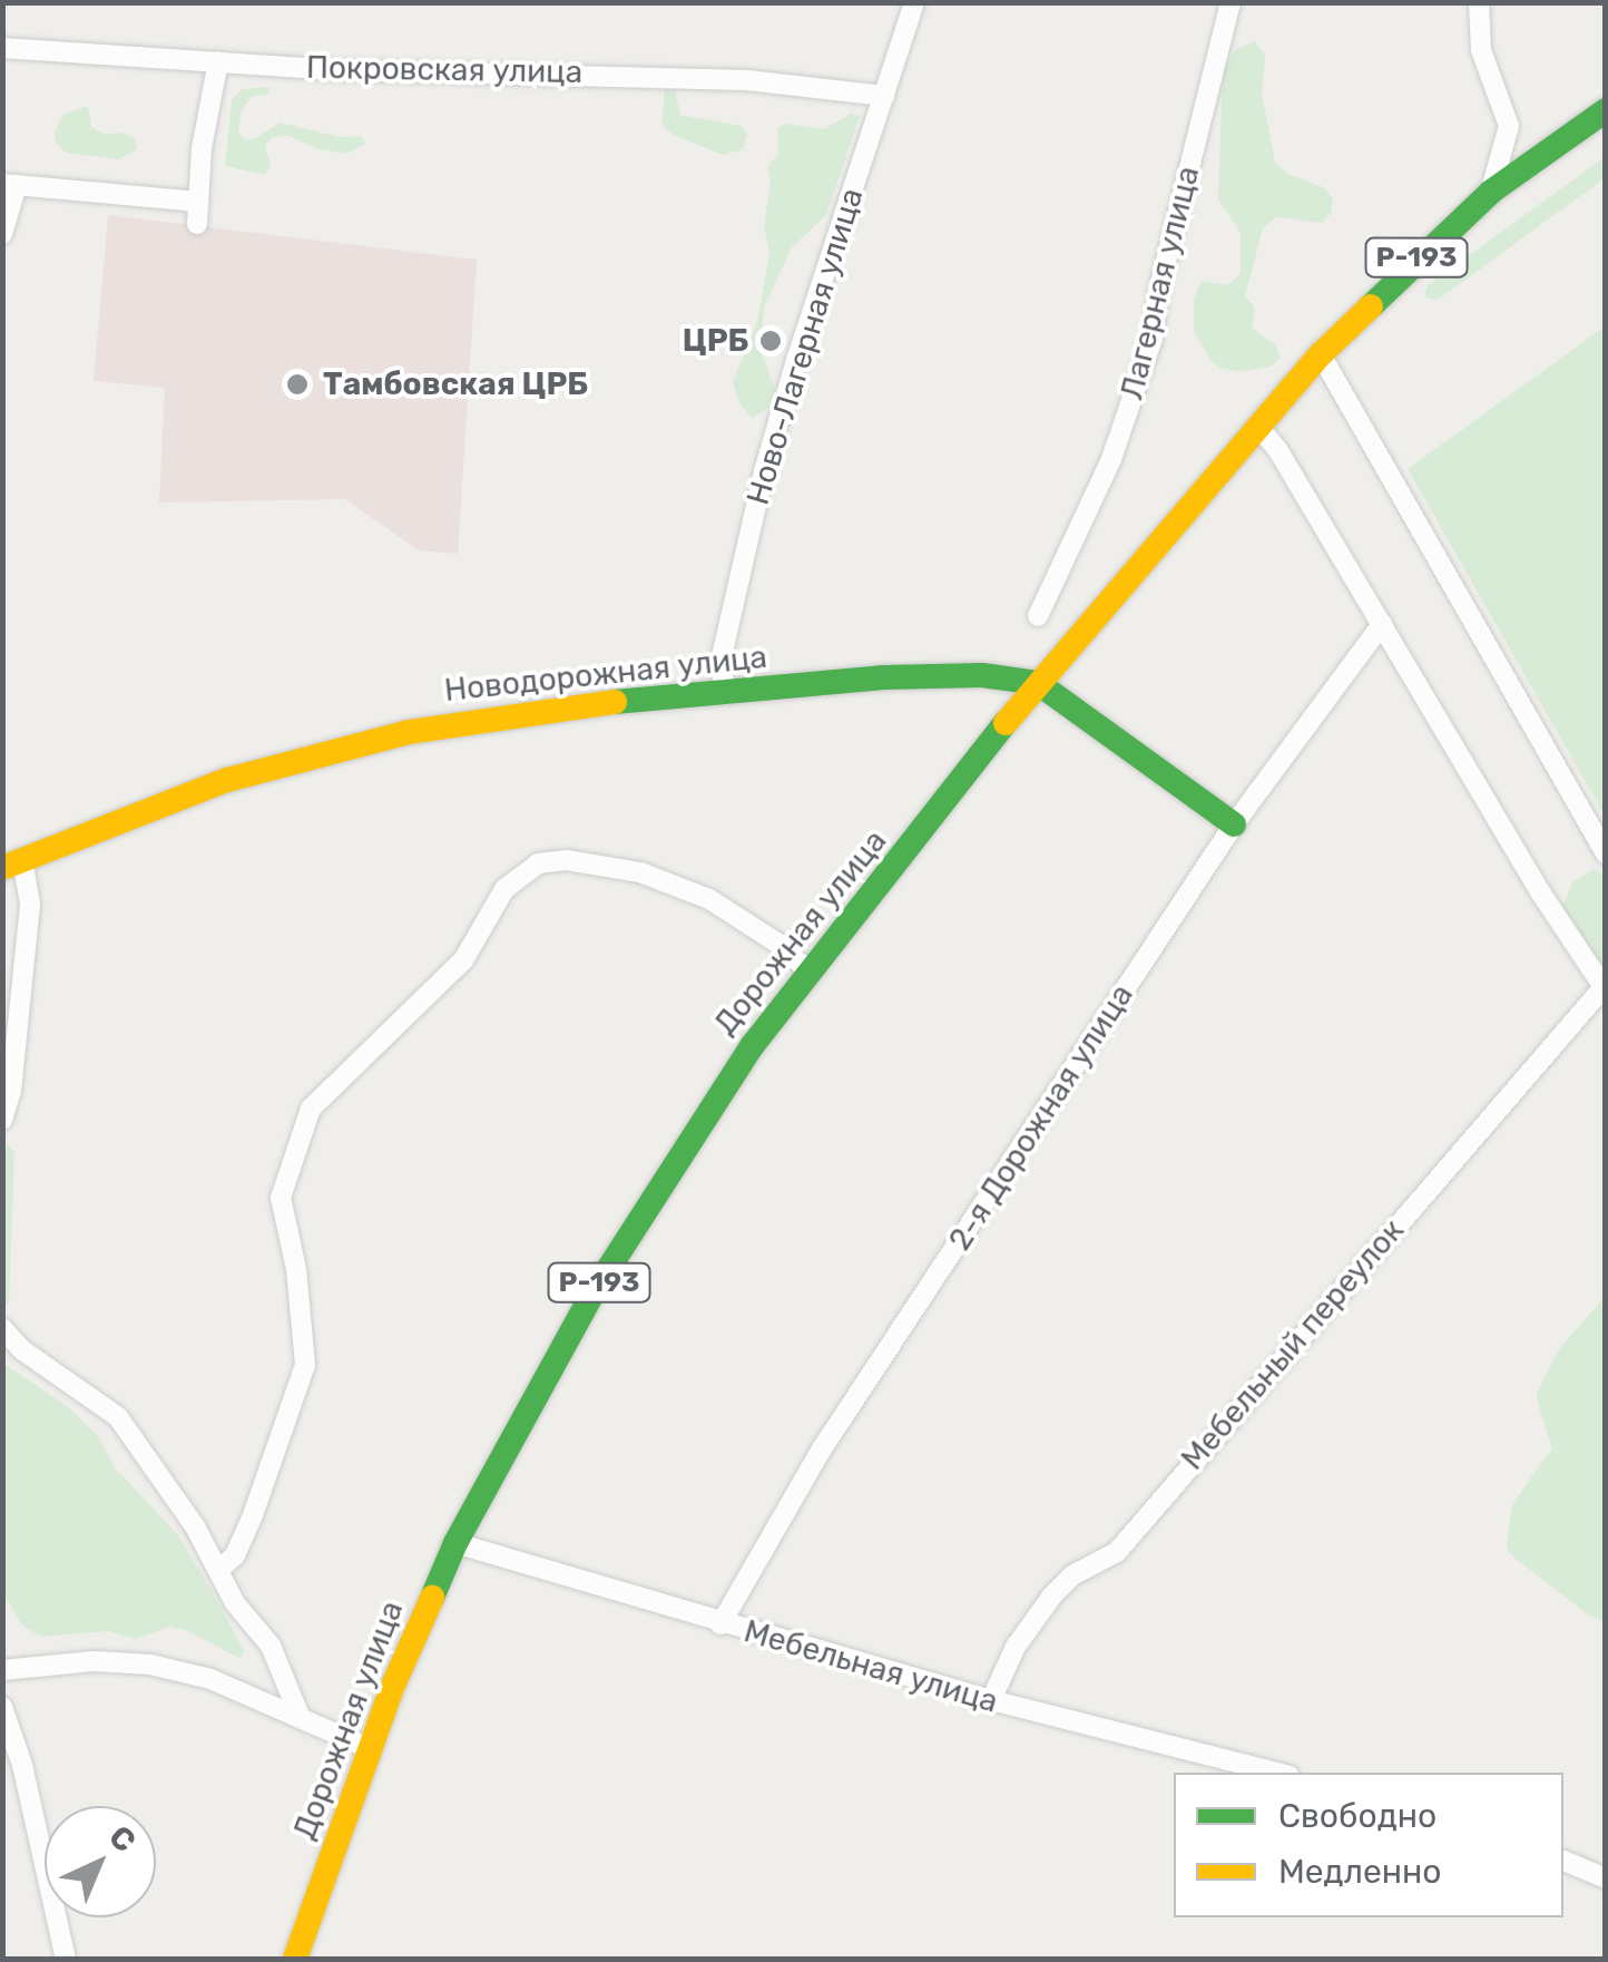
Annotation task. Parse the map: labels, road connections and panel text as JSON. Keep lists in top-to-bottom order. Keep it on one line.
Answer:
{"streets":{"main road":["Р-193","Новодорожная улица","Дорожная улица"],"street":["Покровская улица","Лагерная улица","Ново-Лагерная улица","2-я Дорожная улица","Мебельный переулок","Мебельная улица"]},"crossings":[["Покровская улица","Ново-Лагерная улица"],["Ново-Лагерная улица","Новодорожная улица"],["Новодорожная улица","Дорожная улица"],["Дорожная улица","Мебельная улица"],["2-я Дорожная улица","Мебельная улица"],["Мебельный переулок","Мебельная улица"]],"places":["ЦРБ","Тамбовская ЦРБ"],"legend":["Свободно","Медленно"],"north":"top right"}
